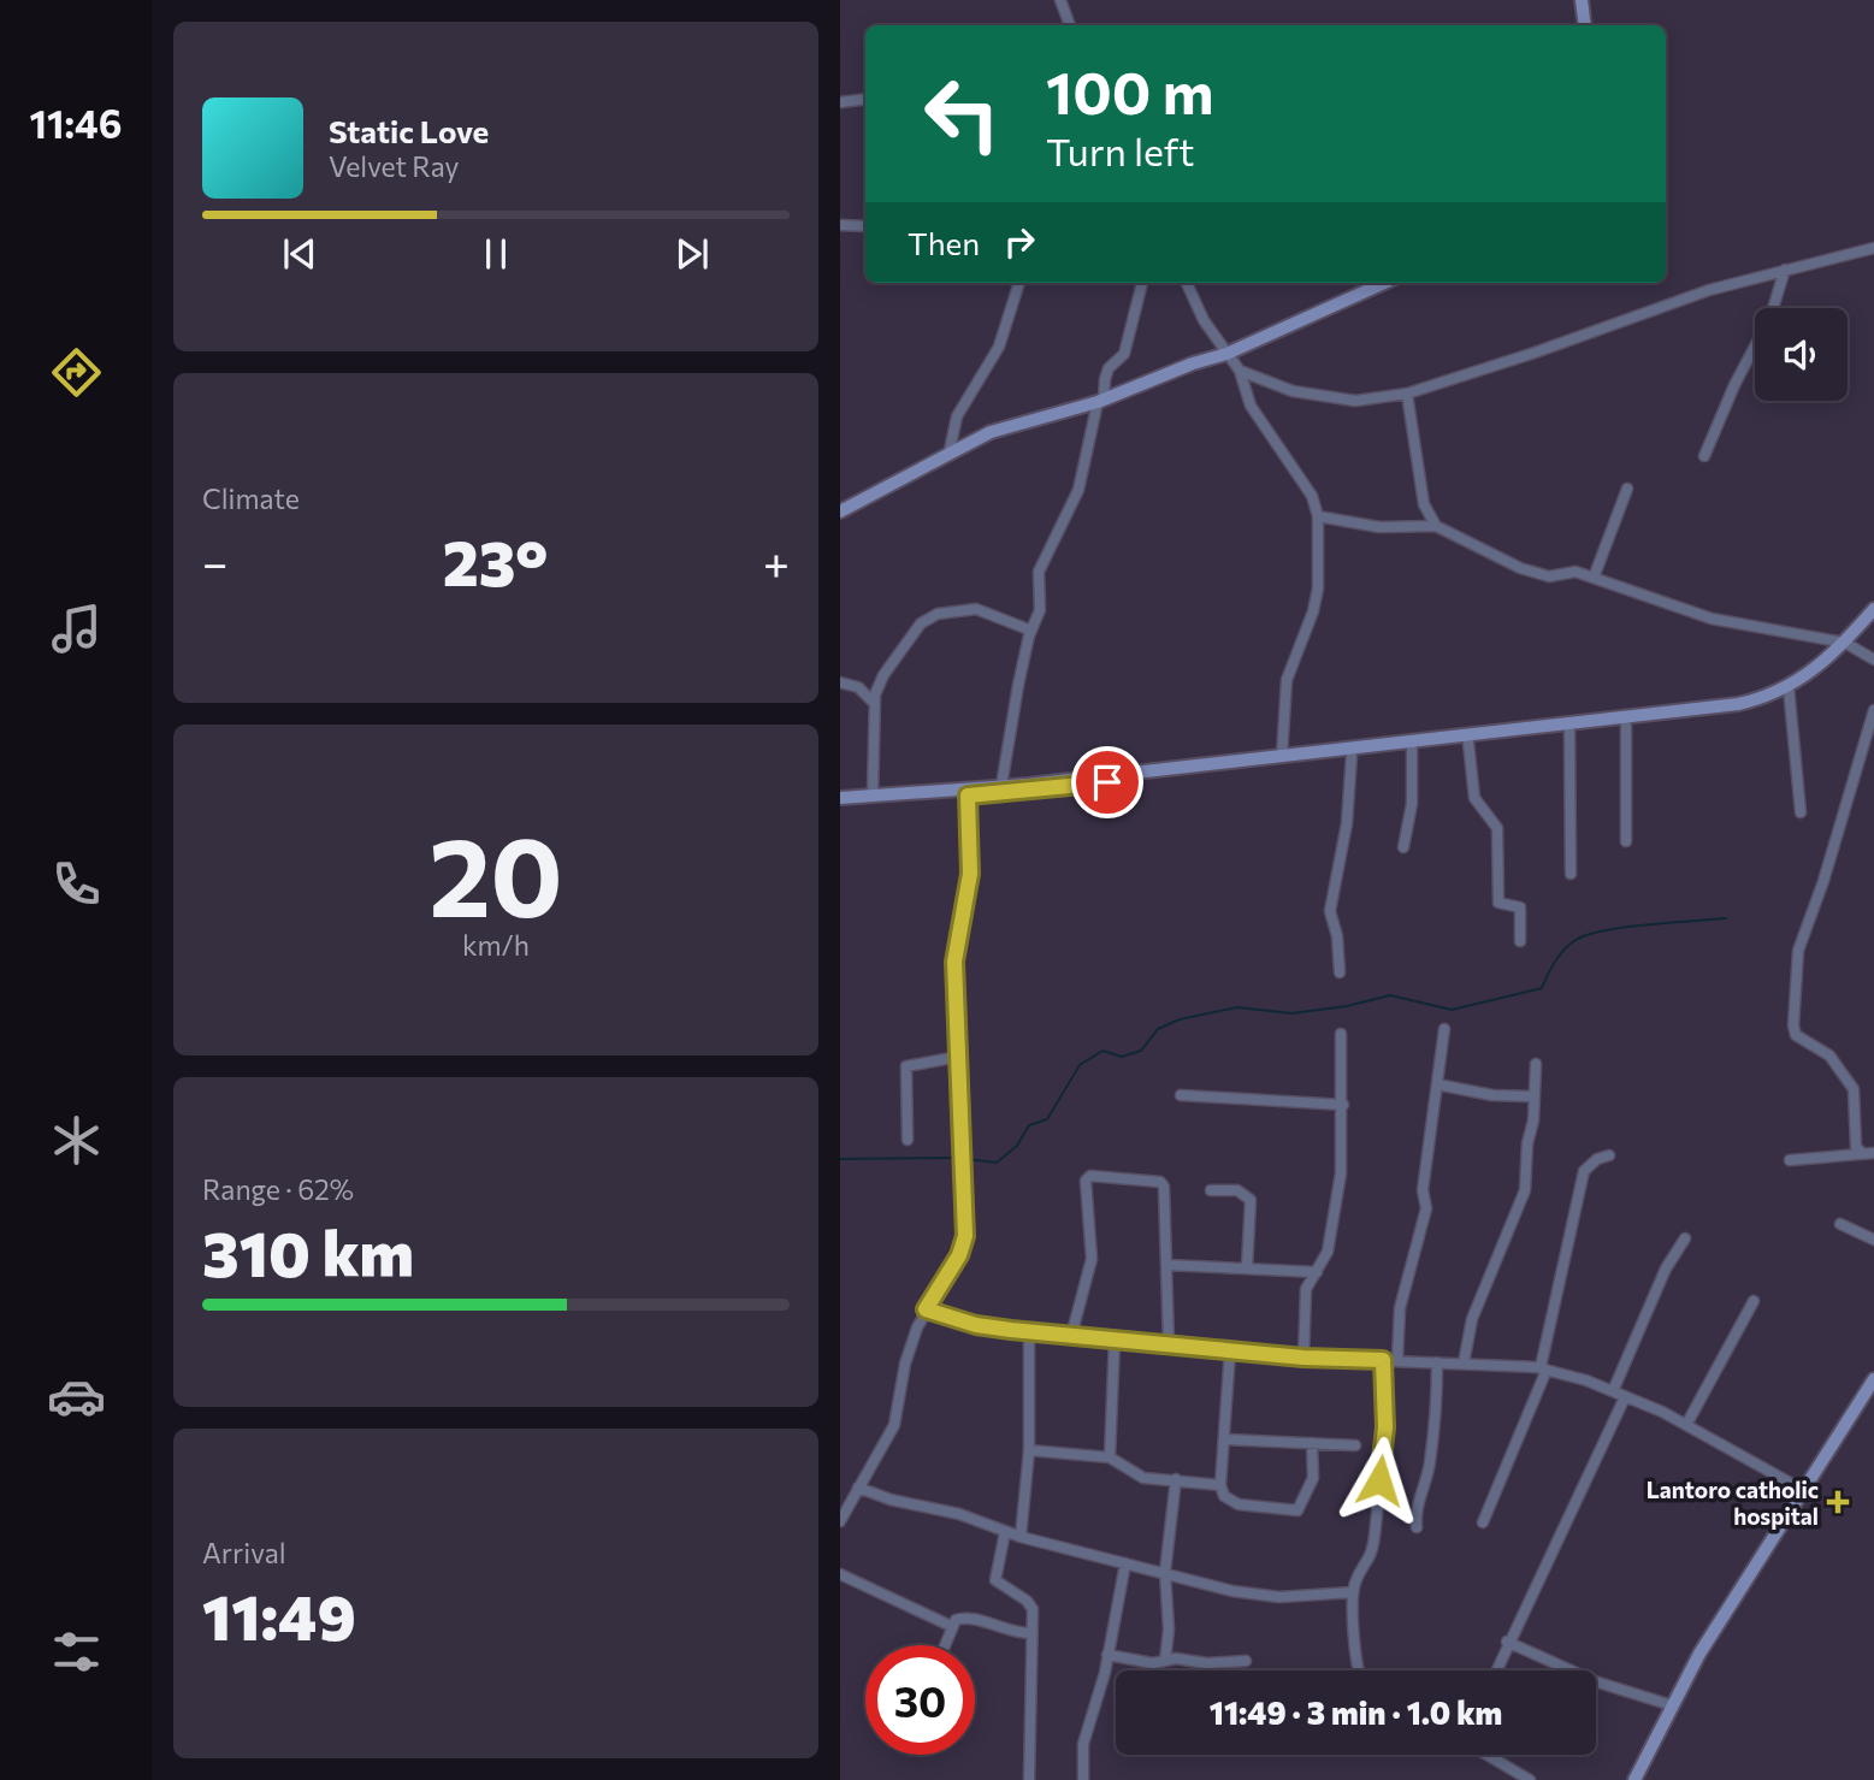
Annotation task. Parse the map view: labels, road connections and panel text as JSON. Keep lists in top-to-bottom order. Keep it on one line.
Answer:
{"places":{"health":["Lantoro catholic hospital"]},"page":{"tabs":"11:46","turn":["100 m","Turn left"],"song":["Static Love","Velvet Ray"],"then":"Then","tile":["Climate",["20","km/h"],["Range · 62%","310 km"],["Arrival","11:49"]],"heat":["−","23°","+"],"limit":"30","trip":"11:49 · 3 min · 1.0 km"}}
